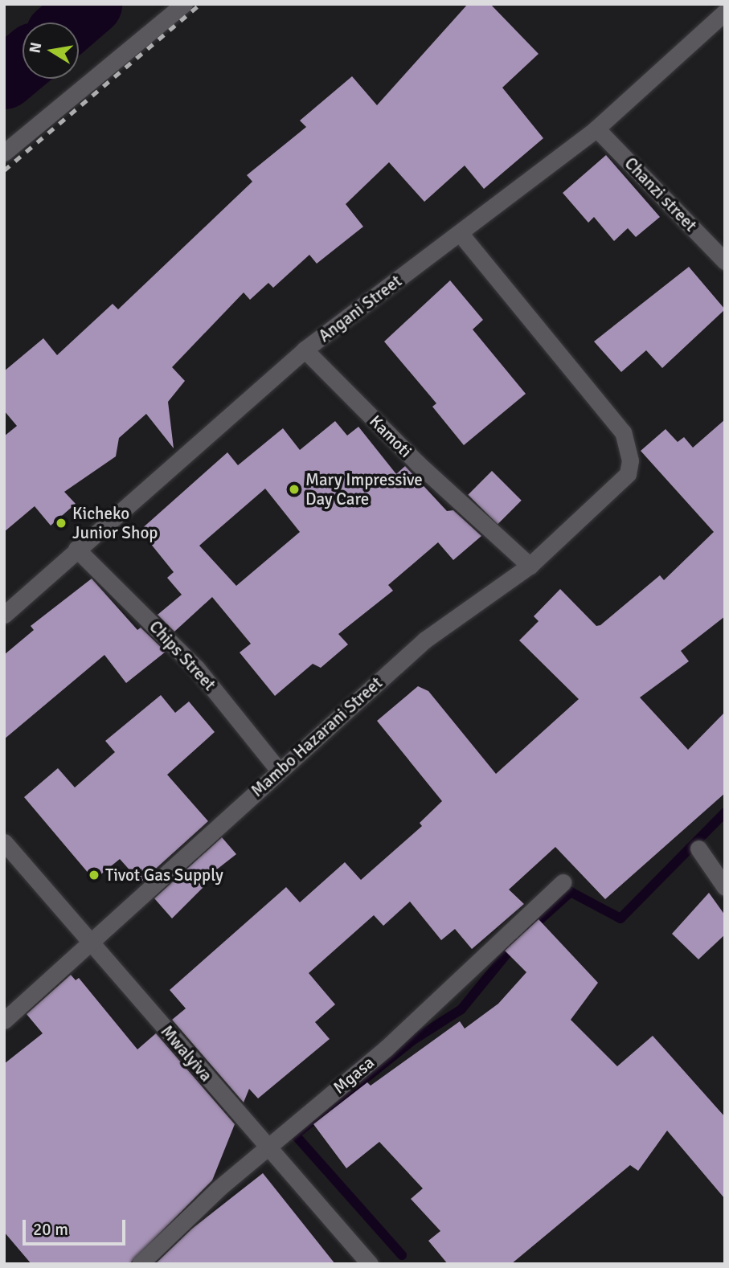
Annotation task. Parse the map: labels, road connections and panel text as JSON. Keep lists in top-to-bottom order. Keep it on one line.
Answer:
{"streets":{"street":["Chanzi street","Angani Street","Kamoti","Chips Street","Mambo Hazarani Street","Mwalyiva","Mgasa"]},"crossings":[["Chanzi street","Angani Street"],["Angani Street","Kamoti"],["Angani Street","Chips Street"],["Angani Street","Mambo Hazarani Street"],["Kamoti","Mambo Hazarani Street"],["Chips Street","Mambo Hazarani Street"],["Mambo Hazarani Street","Mwalyiva"],["Mwalyiva","Mgasa"]],"places":["Mary Impressive Day Care","Kicheko Junior Shop","Tivot Gas Supply"],"scale_bar":"20 m","north":"left"}
